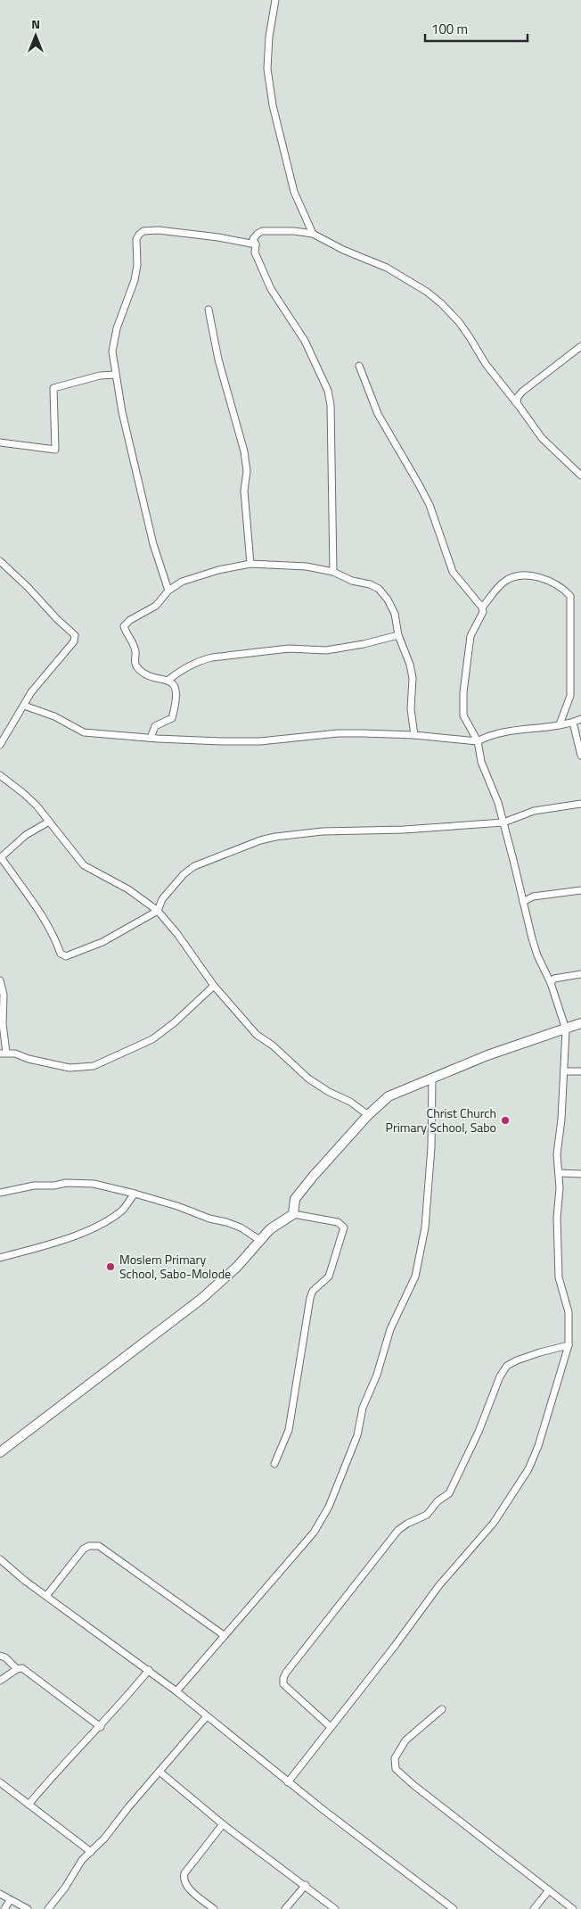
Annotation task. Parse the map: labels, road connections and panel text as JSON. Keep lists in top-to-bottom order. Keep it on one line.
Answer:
{"places":["Christ Church Primary School, Sabo","Moslem Primary School, Sabo-Molode"],"scale_bar":"100 m","north":"top"}
